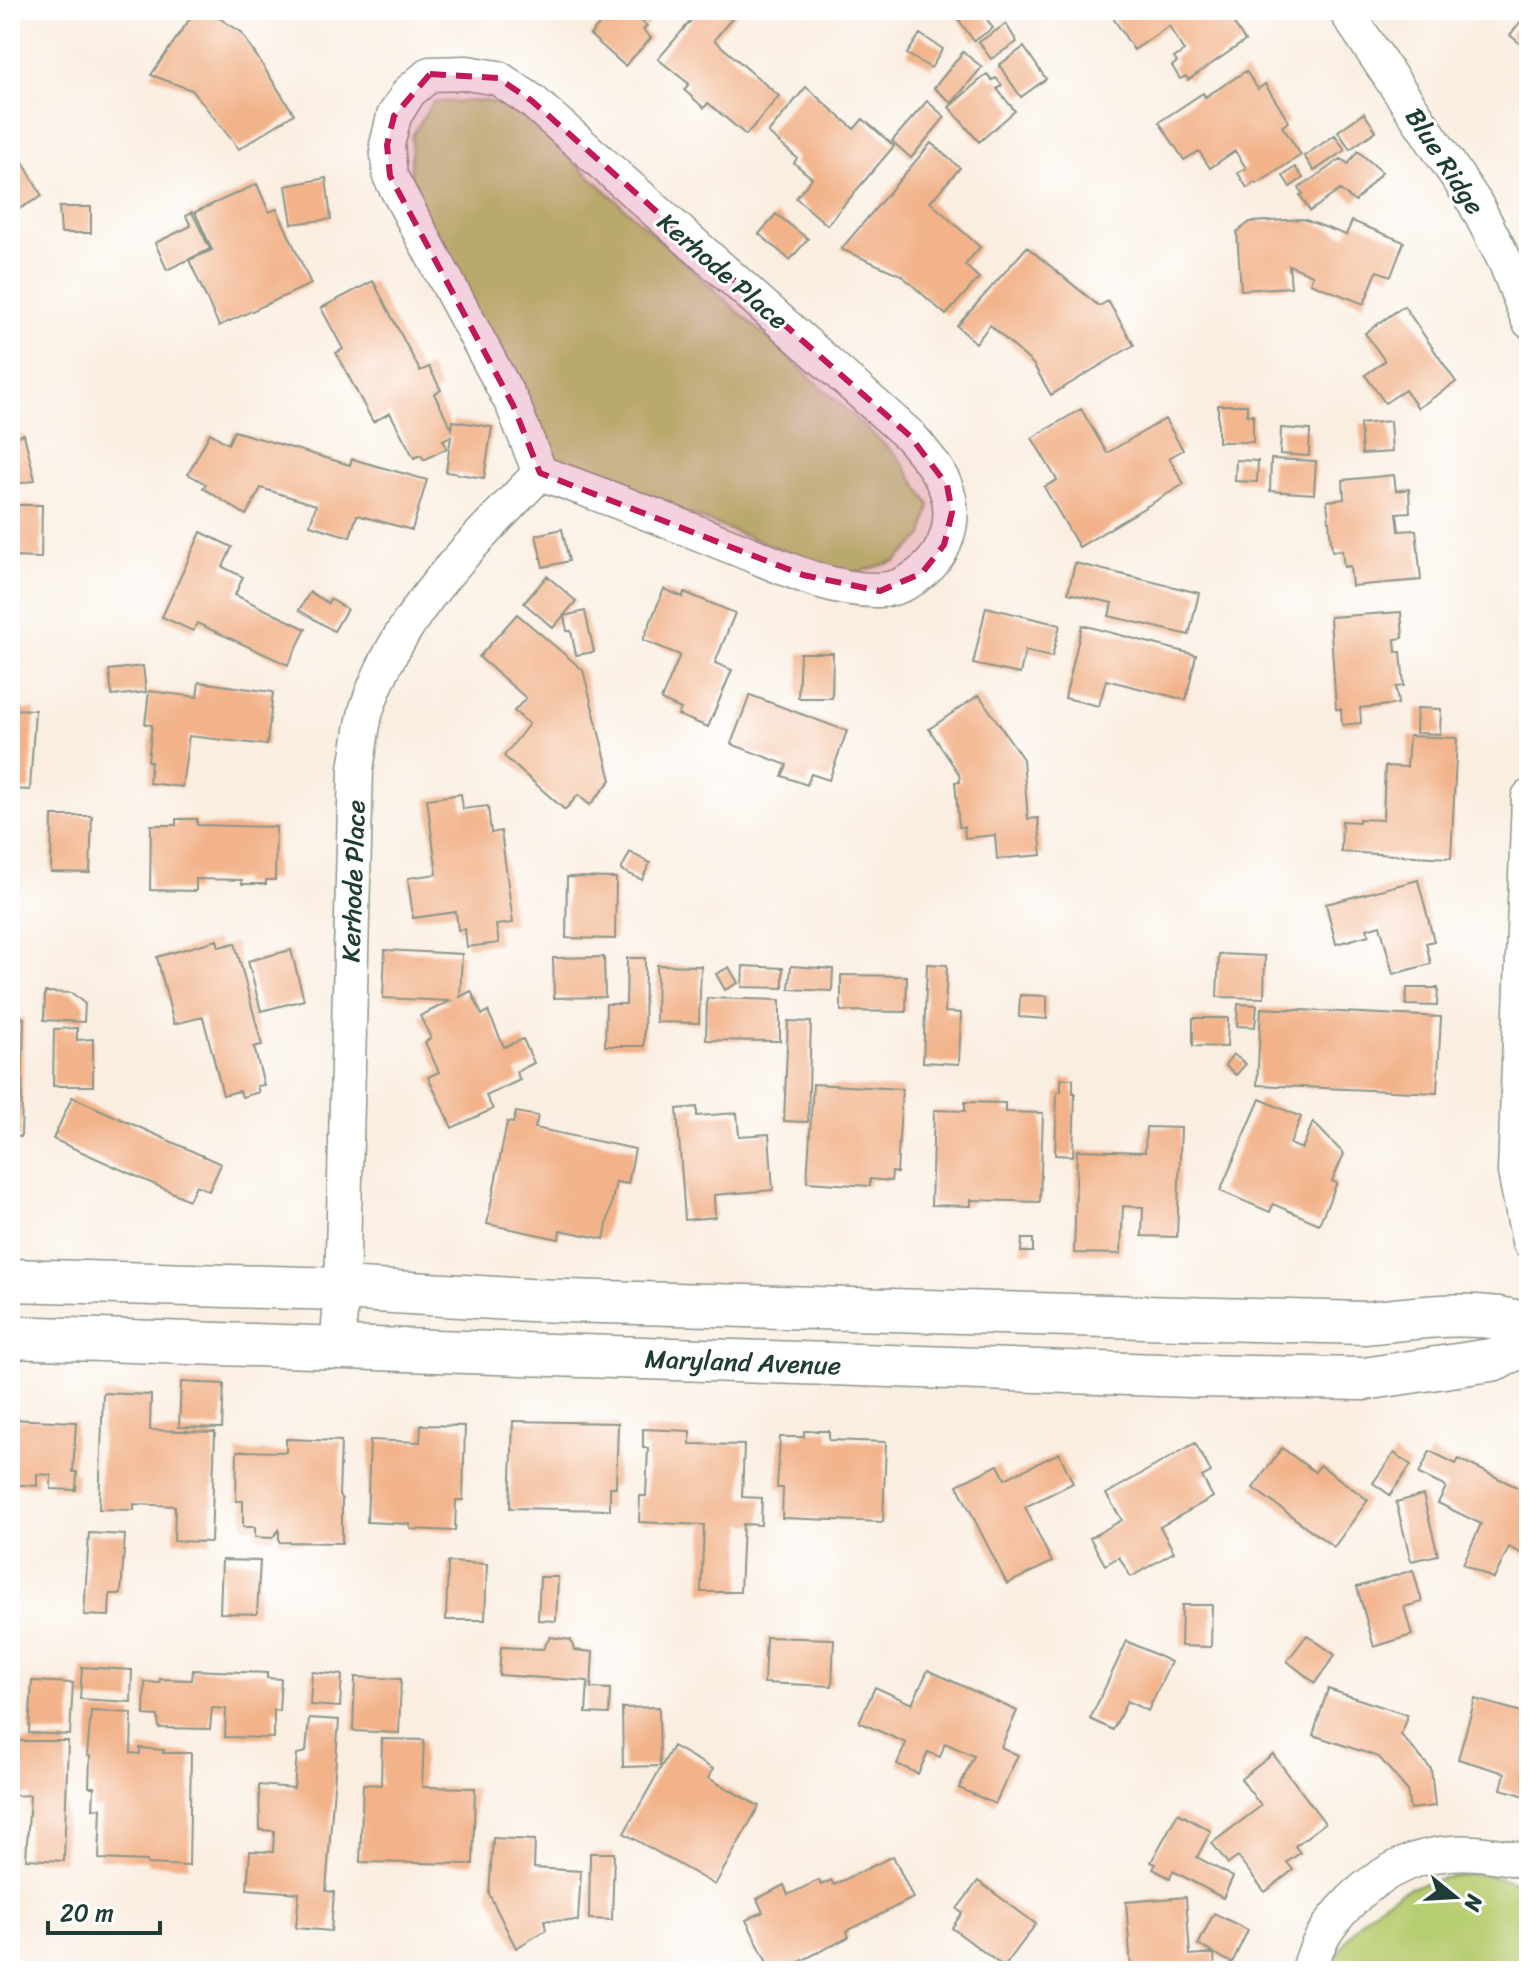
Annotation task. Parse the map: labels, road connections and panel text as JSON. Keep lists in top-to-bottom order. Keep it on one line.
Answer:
{"streets":{"street":["Blue Ridge","Kerhode Place","Maryland Avenue"]},"crossings":[["Kerhode Place","Maryland Avenue"]],"scale_bar":"20 m","north":"right"}
